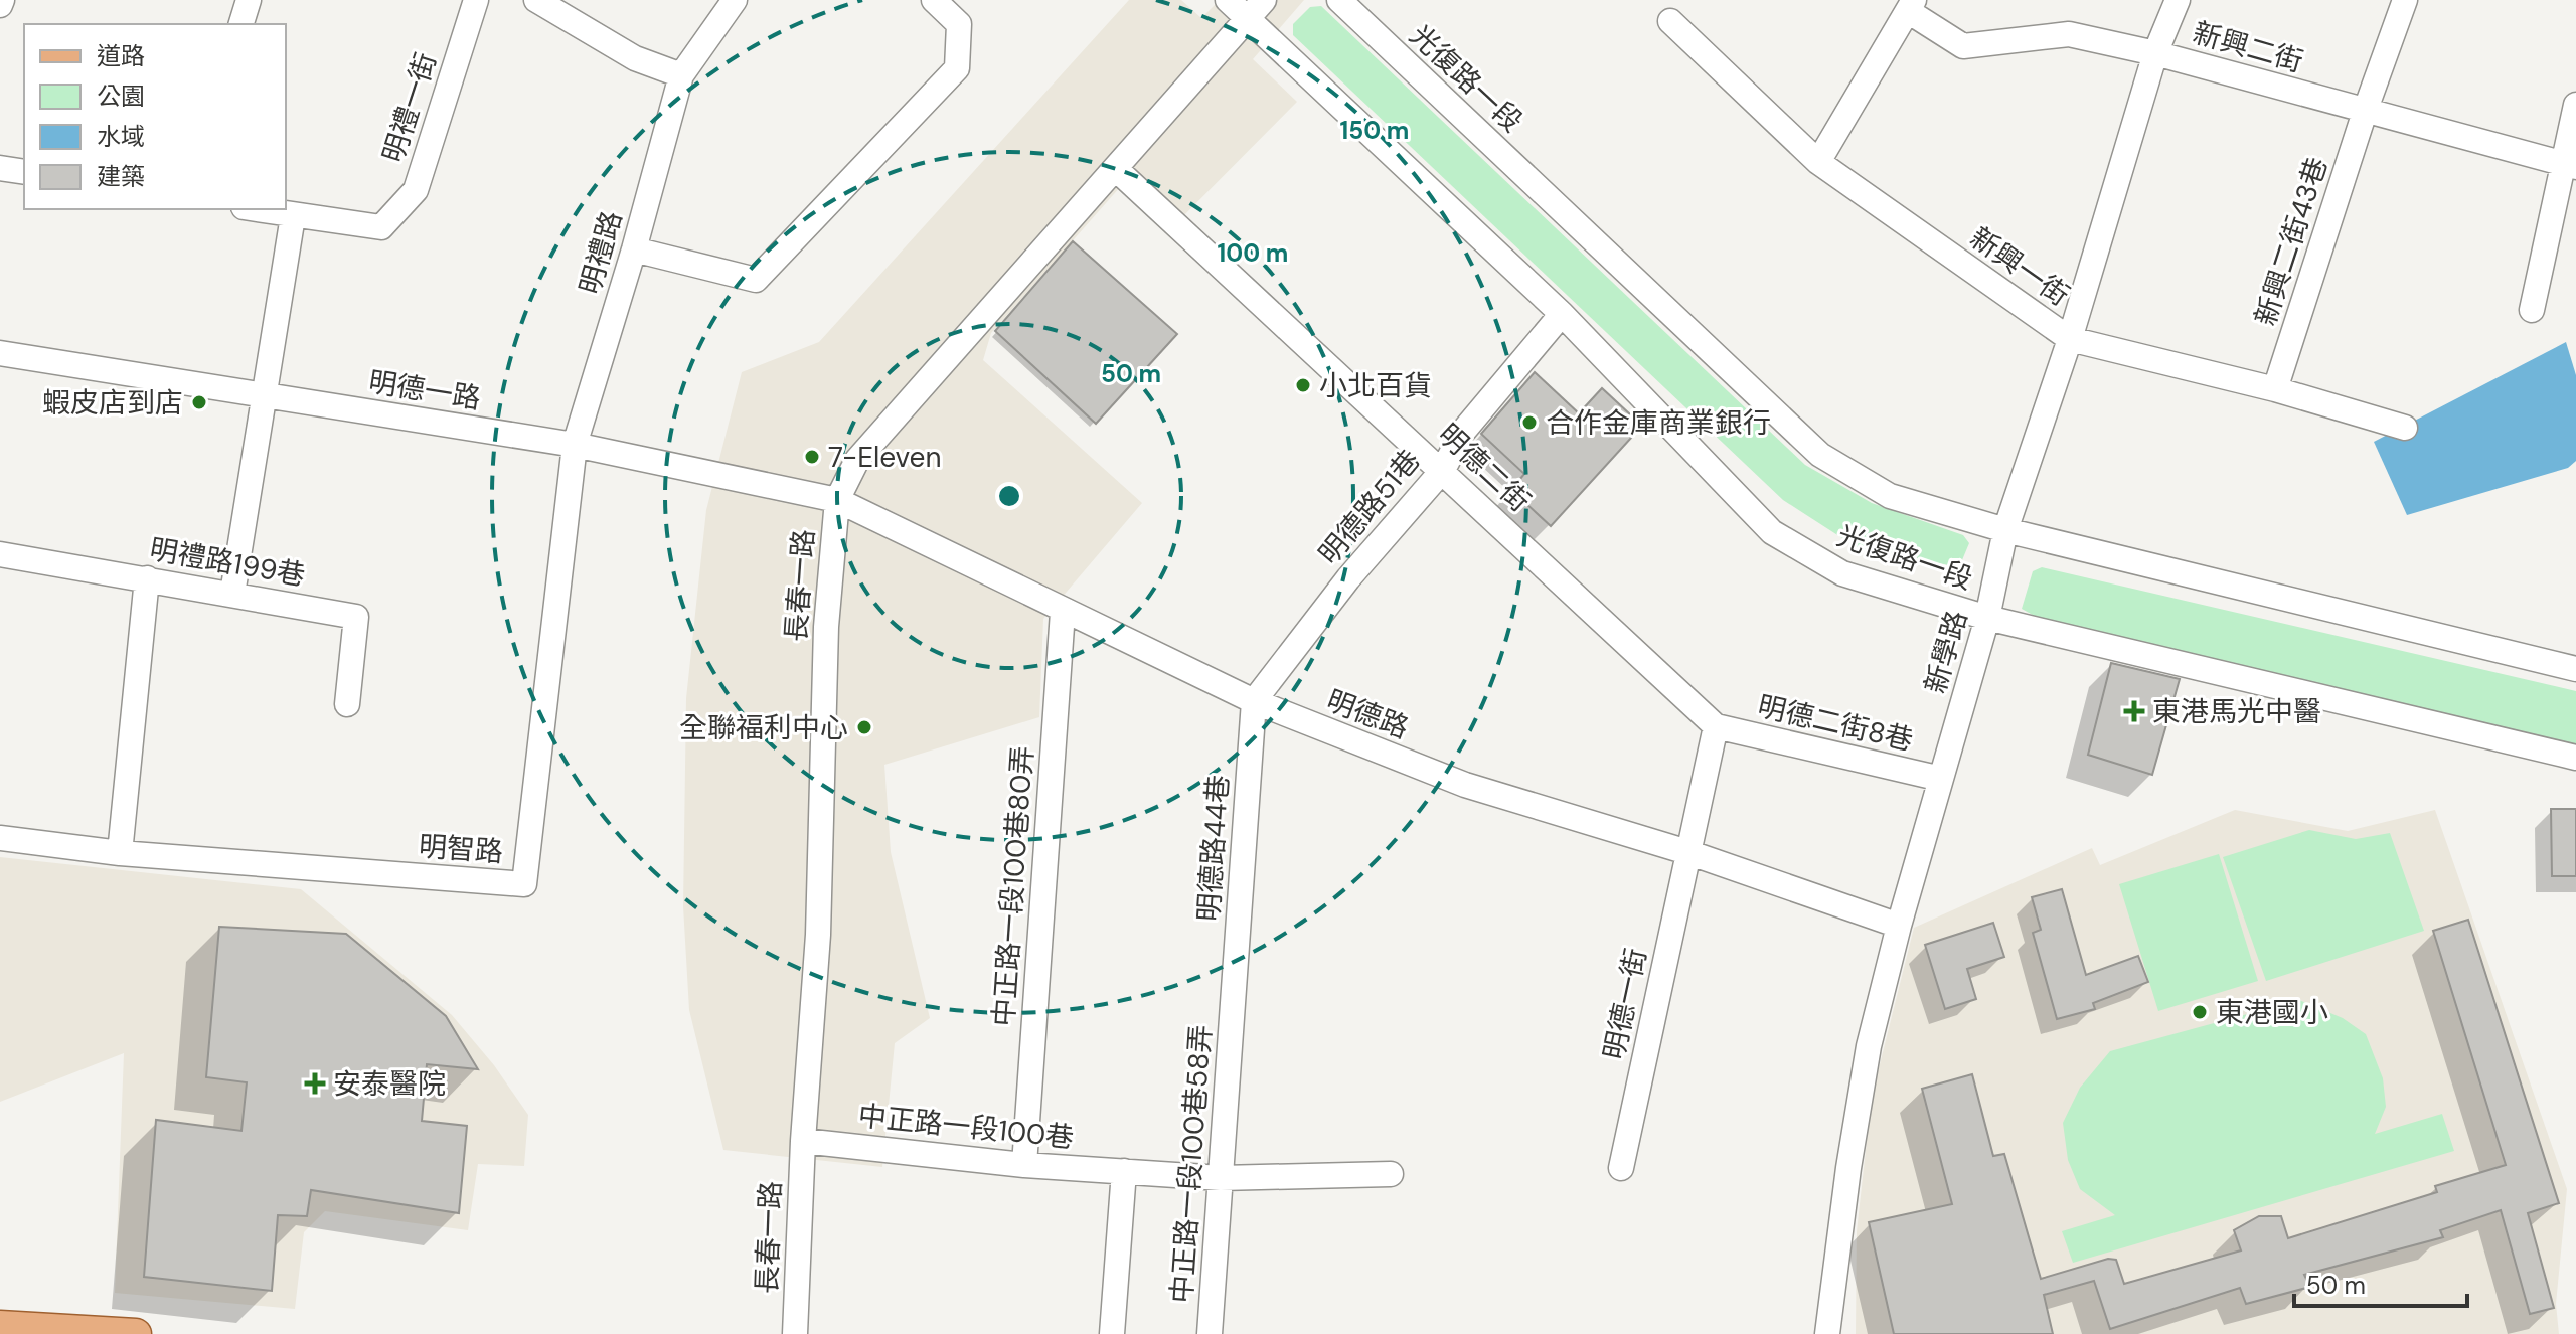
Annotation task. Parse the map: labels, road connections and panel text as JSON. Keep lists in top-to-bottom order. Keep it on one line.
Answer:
{"streets":{"street":["新興二街","光復路一段","明禮一街","新興二街43巷","明禮路","新興一街","明德一路","明德二街","明德路51巷","明禮路199巷","長春一路","新學路","明德路","明德二街8巷","明德路44巷","明智路","中正路一段100巷80弄","明德一街","中正路一段100巷","中正路一段100巷58弄"]},"crossings":[["新興二街","新興二街43巷"],["新興二街","新學路"],["光復路一段","明德路51巷"],["光復路一段","長春一路"],["光復路一段","新學路"],["新興二街43巷","新興一街"],["明禮路","明德一路"],["明禮路","明智路"],["新興一街","新學路"],["明德一路","長春一路"],["明德一路","明德路"],["明德一路","明智路"],["明德二街","明德路51巷"],["明德二街","長春一路"],["明德二街","明德二街8巷"],["明德路51巷","明德路"],["明德路51巷","明德路44巷"],["長春一路","明德路"],["長春一路","中正路一段100巷"],["新學路","明德路"],["新學路","明德二街8巷"],["明德路","明德路44巷"],["明德路","中正路一段100巷80弄"],["明德路","明德一街"],["明德路44巷","中正路一段100巷58弄"],["中正路一段100巷80弄","中正路一段100巷"],["中正路一段100巷","中正路一段100巷58弄"]],"places":{"other":["小北百貨","蝦皮店到店","合作金庫商業銀行","7-Eleven","全聯福利中心","東港國小"],"health":["東港馬光中醫","安泰醫院"]},"legend":["道路","公園","水域","建築"],"scale_bar":"50 m","rings":["150 m","100 m","50 m"]}
